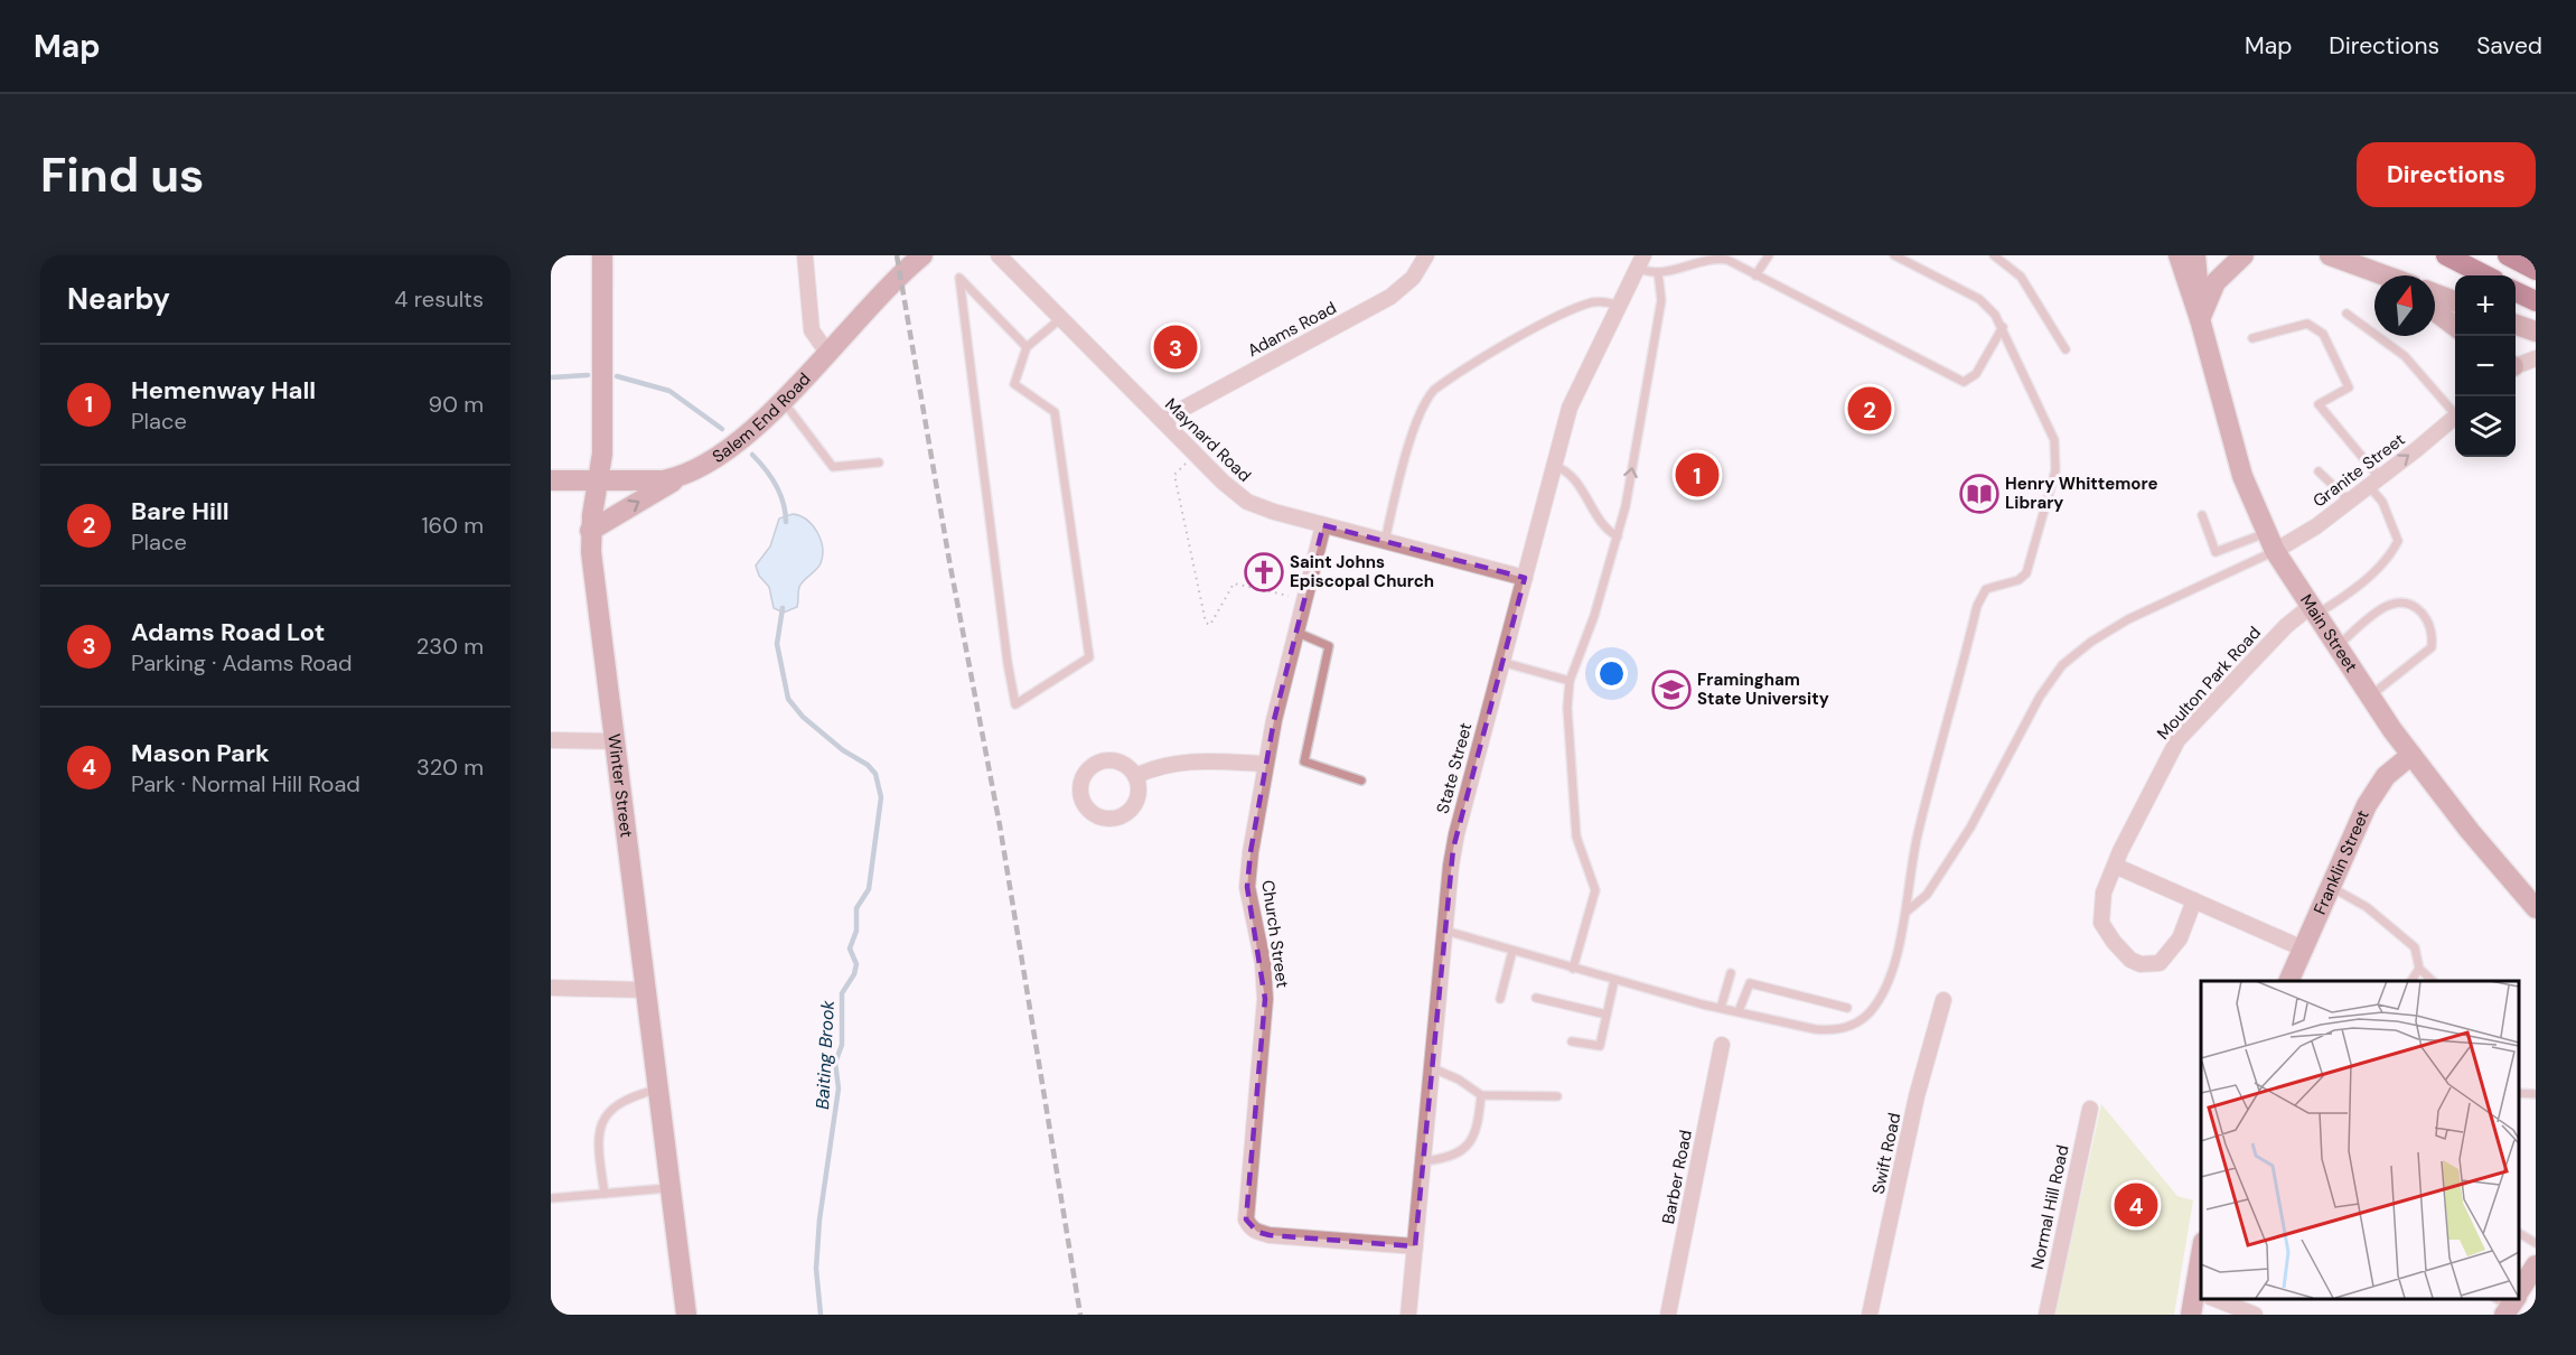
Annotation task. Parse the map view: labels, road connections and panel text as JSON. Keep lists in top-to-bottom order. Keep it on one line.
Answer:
{"streets":{"main road":["Salem End Road","Main Street","Winter Street","Franklin Street"],"street":["Adams Road","Maynard Road","Granite Street","Moulton Park Road","State Street","Church Street","Swift Road","Barber Road","Normal Hill Road"]},"crossings":[["Adams Road","Maynard Road"],["Salem End Road","Winter Street"],["Maynard Road","State Street"],["Maynard Road","Church Street"],["Granite Street","Main Street"],["Main Street","Moulton Park Road"],["Main Street","Franklin Street"],["State Street","Church Street"]],"one_way":["Granite Street"],"water":["Baiting Brook"],"places":{"library":["Henry Whittemore Library"],"church":["Saint Johns Episcopal Church"],"school or university":["Framingham State University"]},"north":"top","page":{"header":"Map","nav":["Map","Directions","Saved"],"buttons":"Directions","title":"Find us","heading":["Nearby","4 results"],"map_buttons":["+","−"],"pins":["3","2","1","4"],"list":[{"mark":"1","name":"Hemenway Hall","note":"Place","value":"90 m"},{"mark":"2","name":"Bare Hill","note":"Place","value":"160 m"},{"mark":"3","name":"Adams Road Lot","note":"Parking · Adams Road","value":"230 m"},{"mark":"4","name":"Mason Park","note":"Park · Normal Hill Road","value":"320 m"}]}}
